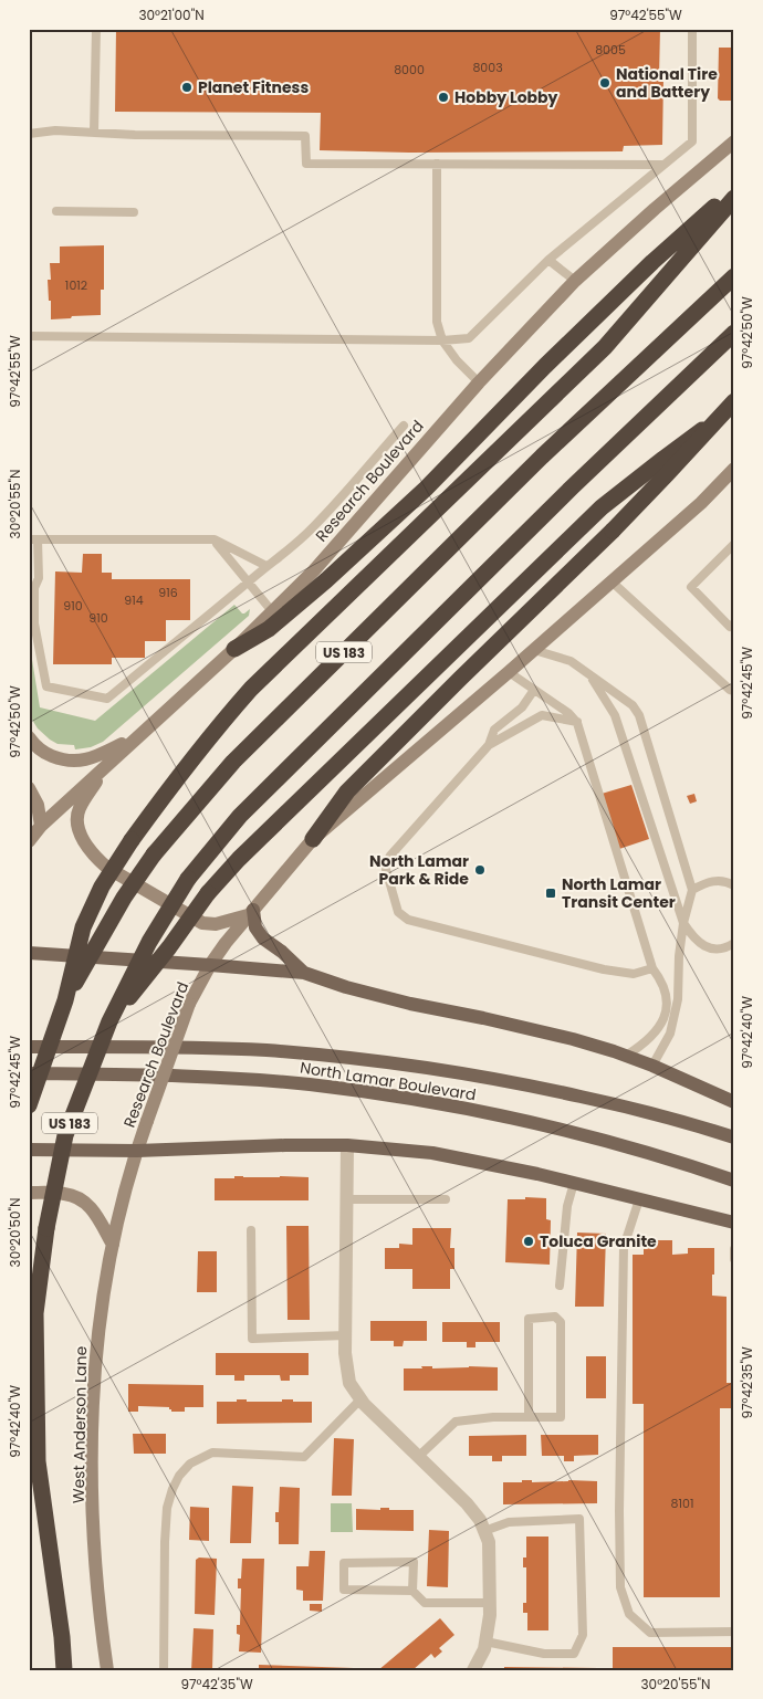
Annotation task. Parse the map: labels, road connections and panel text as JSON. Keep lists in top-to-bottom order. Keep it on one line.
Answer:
{"streets":{"highway":["US 183"],"main road":["Research Boulevard","North Lamar Boulevard","West Anderson Lane"]},"crossings":[["Research Boulevard","West Anderson Lane"]],"places":{"other":["National Tire and Battery","Planet Fitness","Hobby Lobby","North Lamar Park & Ride","Toluca Granite"],"transit":["North Lamar Transit Center"]},"house_numbers":["8005","8003","8000","1012","916","914","910","910","8101"],"coordinates":["30°21'00\"N","97°42'55\"W","97°42'50\"W","30°20'55\"N","97°42'45\"W","97°42'40\"W","30°20'50\"N","97°42'35\"W"]}
